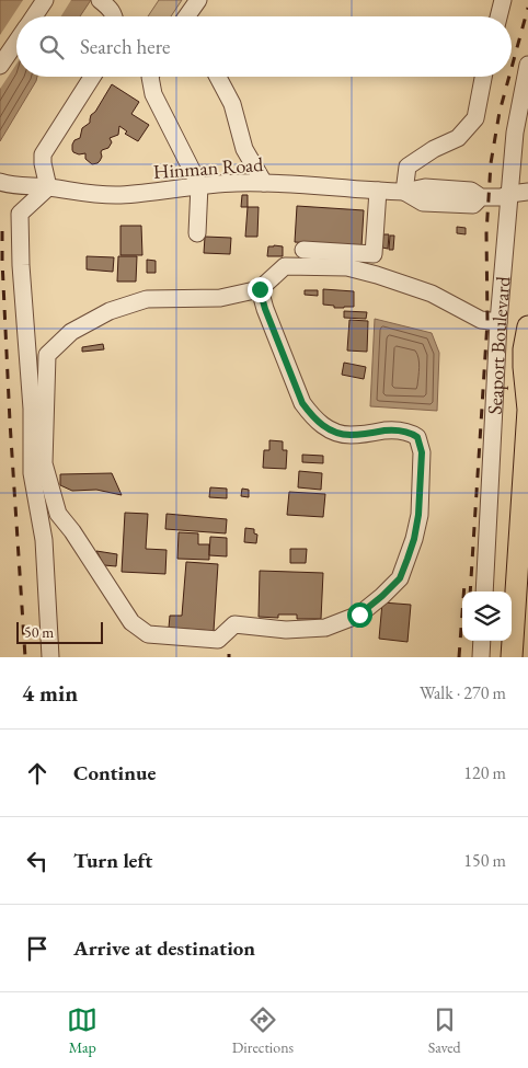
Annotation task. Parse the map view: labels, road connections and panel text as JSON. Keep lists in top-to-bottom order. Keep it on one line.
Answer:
{"streets":{"main road":["Seaport Boulevard"],"street":["Hinman Road"]},"crossings":[["Hinman Road","Seaport Boulevard"]],"scale_bar":"50 m","page":{"search":"Search here","scale":"50 m","heading":["4 min","Walk · 270 m"],"list":[["Continue","120 m"],["Turn left","150 m"],"Arrive at destination"],"nav":["Map","Directions","Saved"]}}
